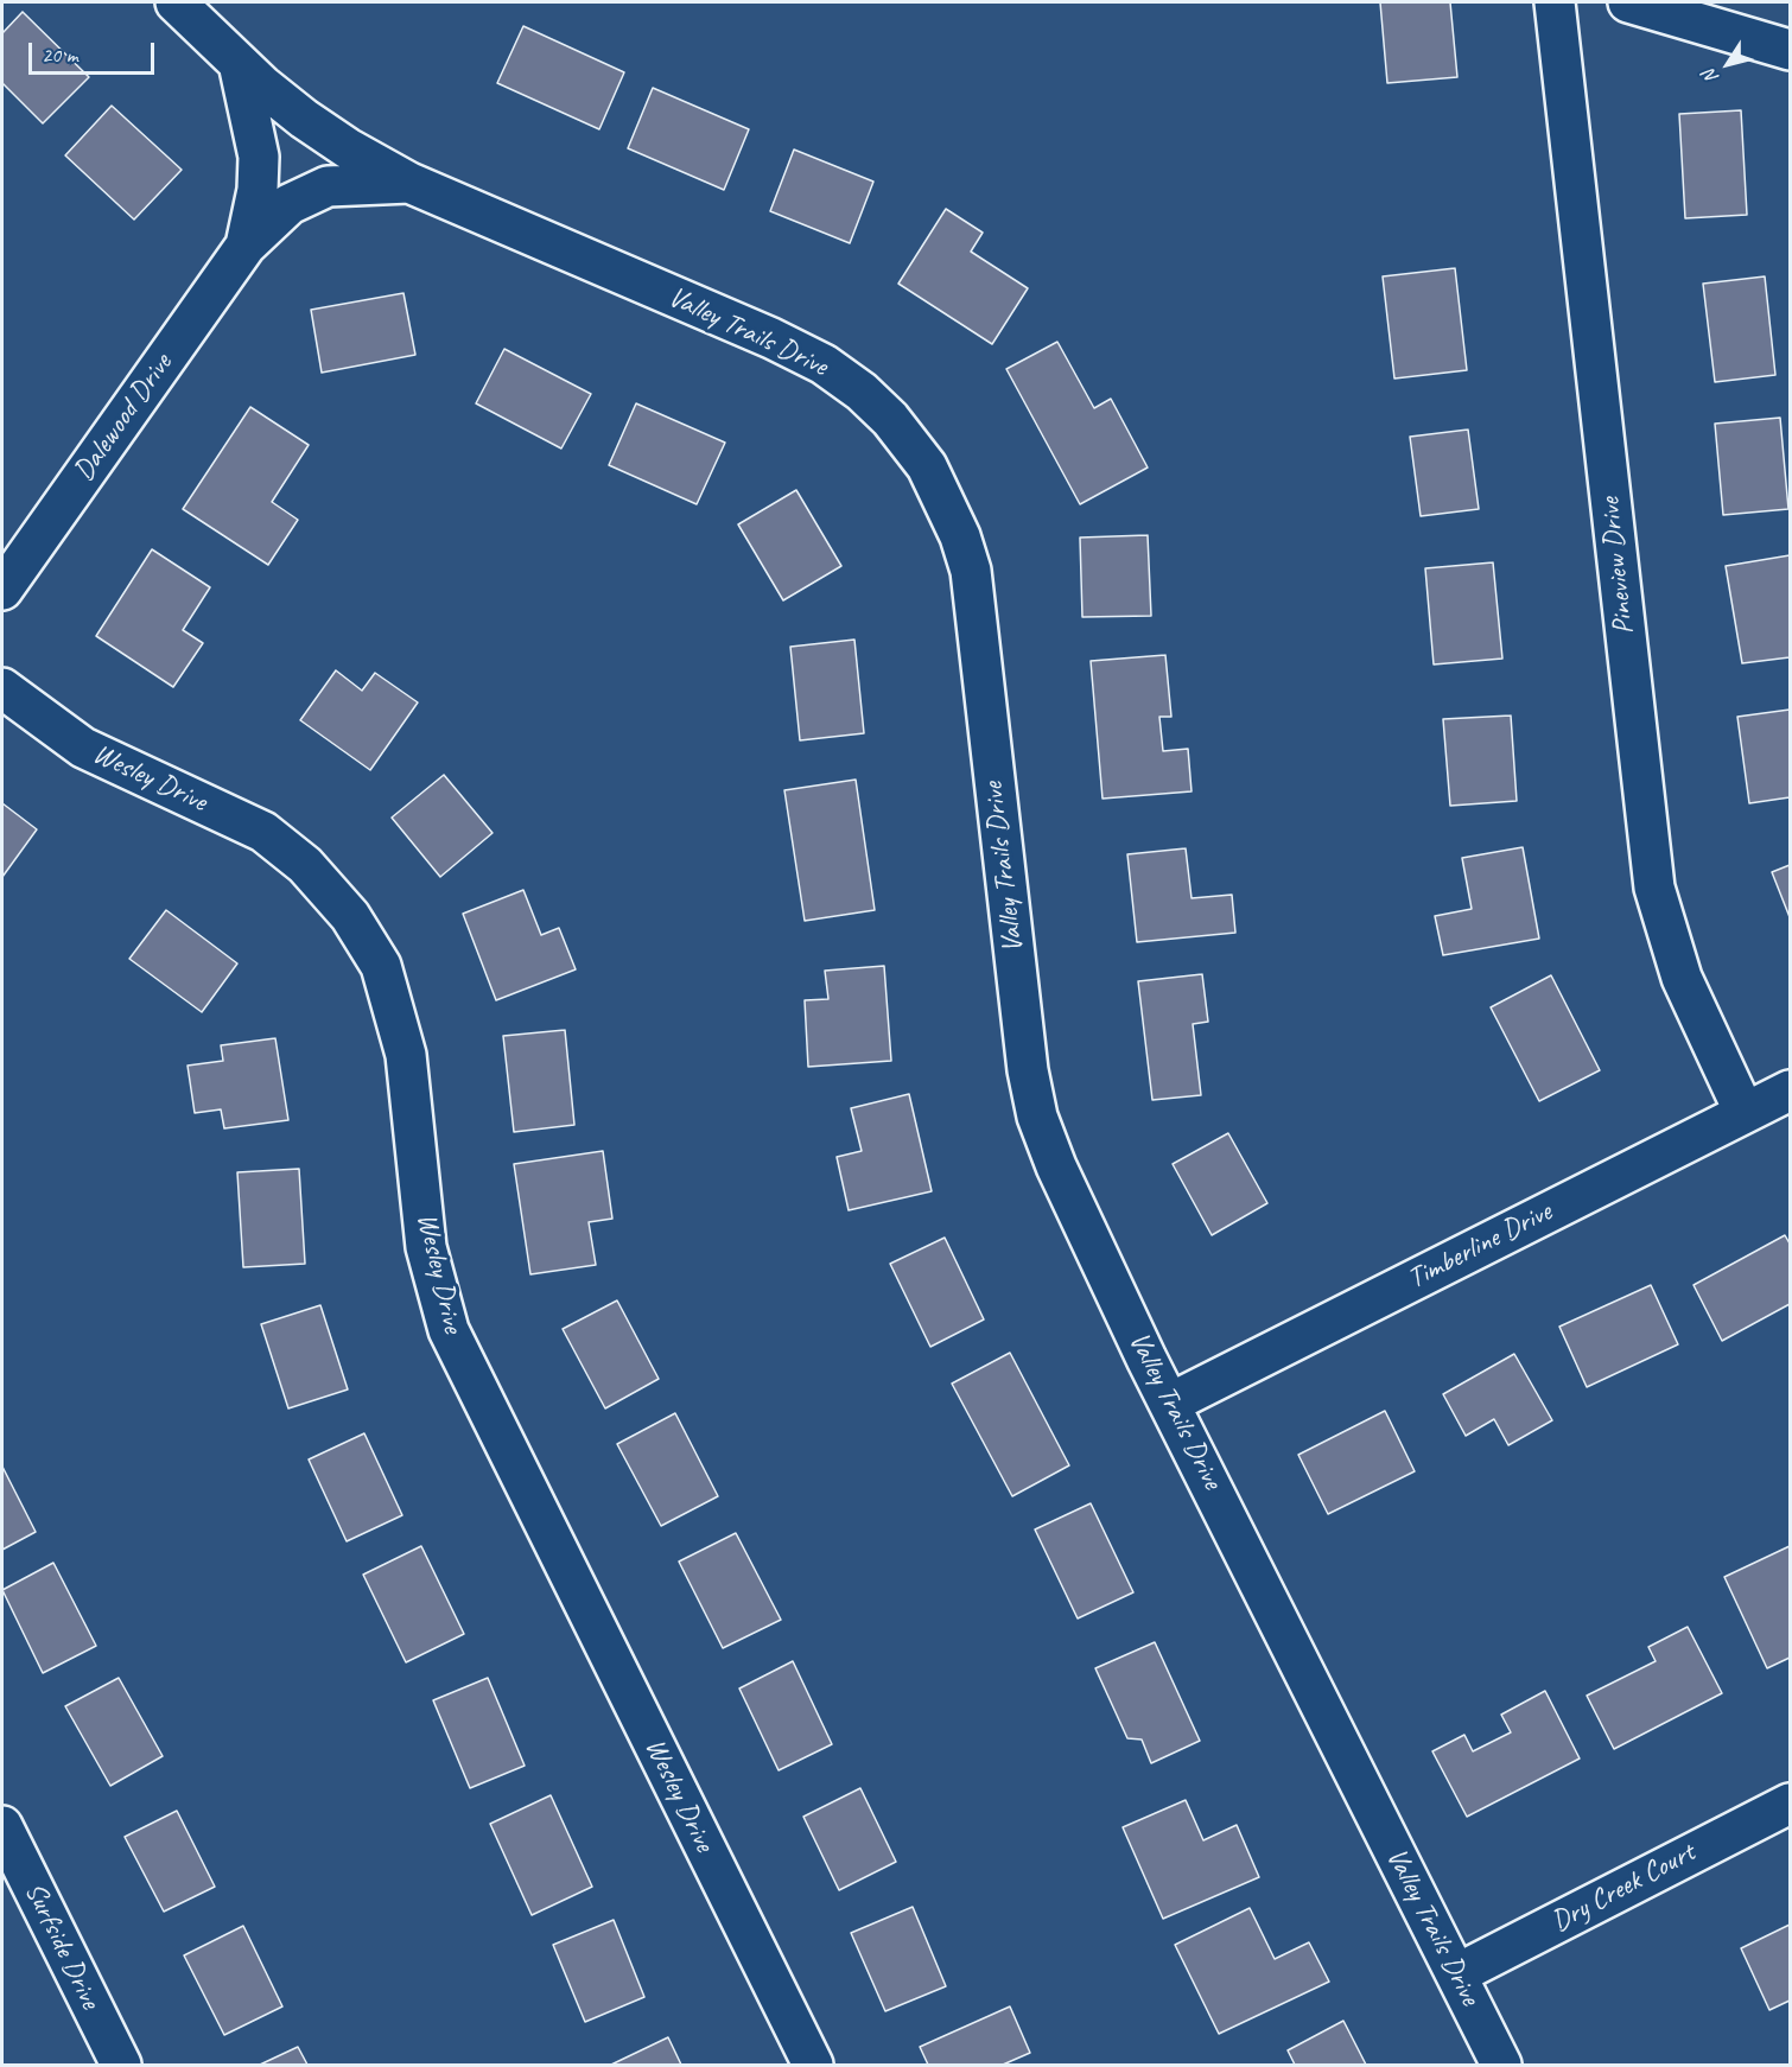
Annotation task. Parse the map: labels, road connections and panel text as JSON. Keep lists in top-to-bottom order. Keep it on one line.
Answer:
{"streets":{"street":["Valley Trails Drive","Dalewood Drive","Pineview Drive","Wesley Drive","Timberline Drive","Dry Creek Court","Surfside Drive"]},"crossings":[["Valley Trails Drive","Dalewood Drive"],["Valley Trails Drive","Timberline Drive"],["Valley Trails Drive","Dry Creek Court"],["Pineview Drive","Timberline Drive"]],"scale_bar":"20 m","north":"bottom left"}
